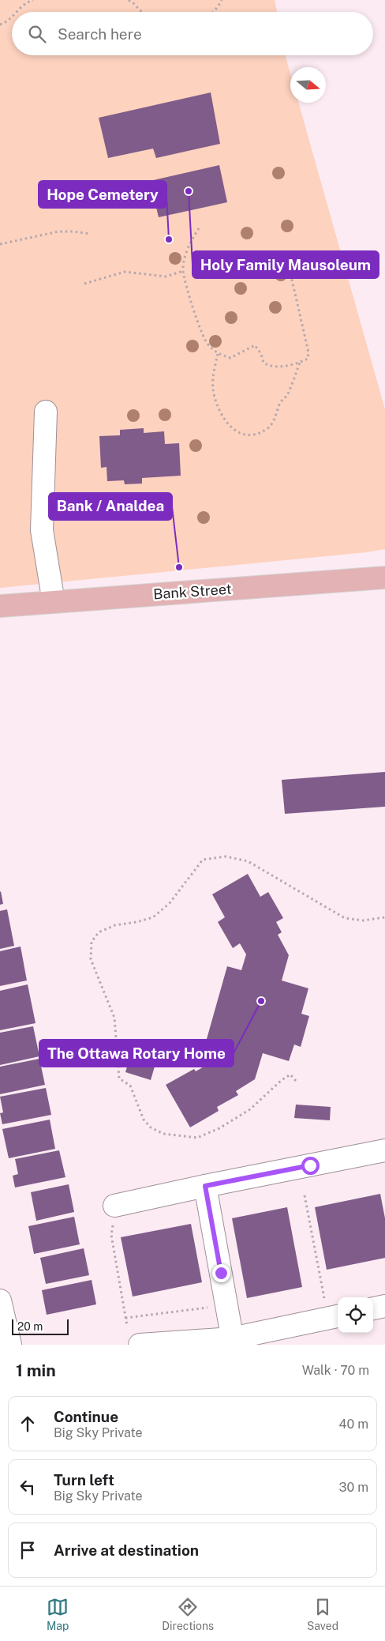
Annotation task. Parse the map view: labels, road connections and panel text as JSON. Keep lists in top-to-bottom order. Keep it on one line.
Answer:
{"streets":{"main road":["Bank Street"]},"places":["Holy Family Mausoleum","Hope Cemetery","Bank / Analdea","The Ottawa Rotary Home"],"scale_bar":"20 m","north":"right","page":{"search":"Search here","scale":"20 m","heading":["1 min","Walk · 70 m"],"list":[["Continue","Big Sky Private","40 m"],["Turn left","Big Sky Private","30 m"],"Arrive at destination"],"nav":["Map","Directions","Saved"]}}
